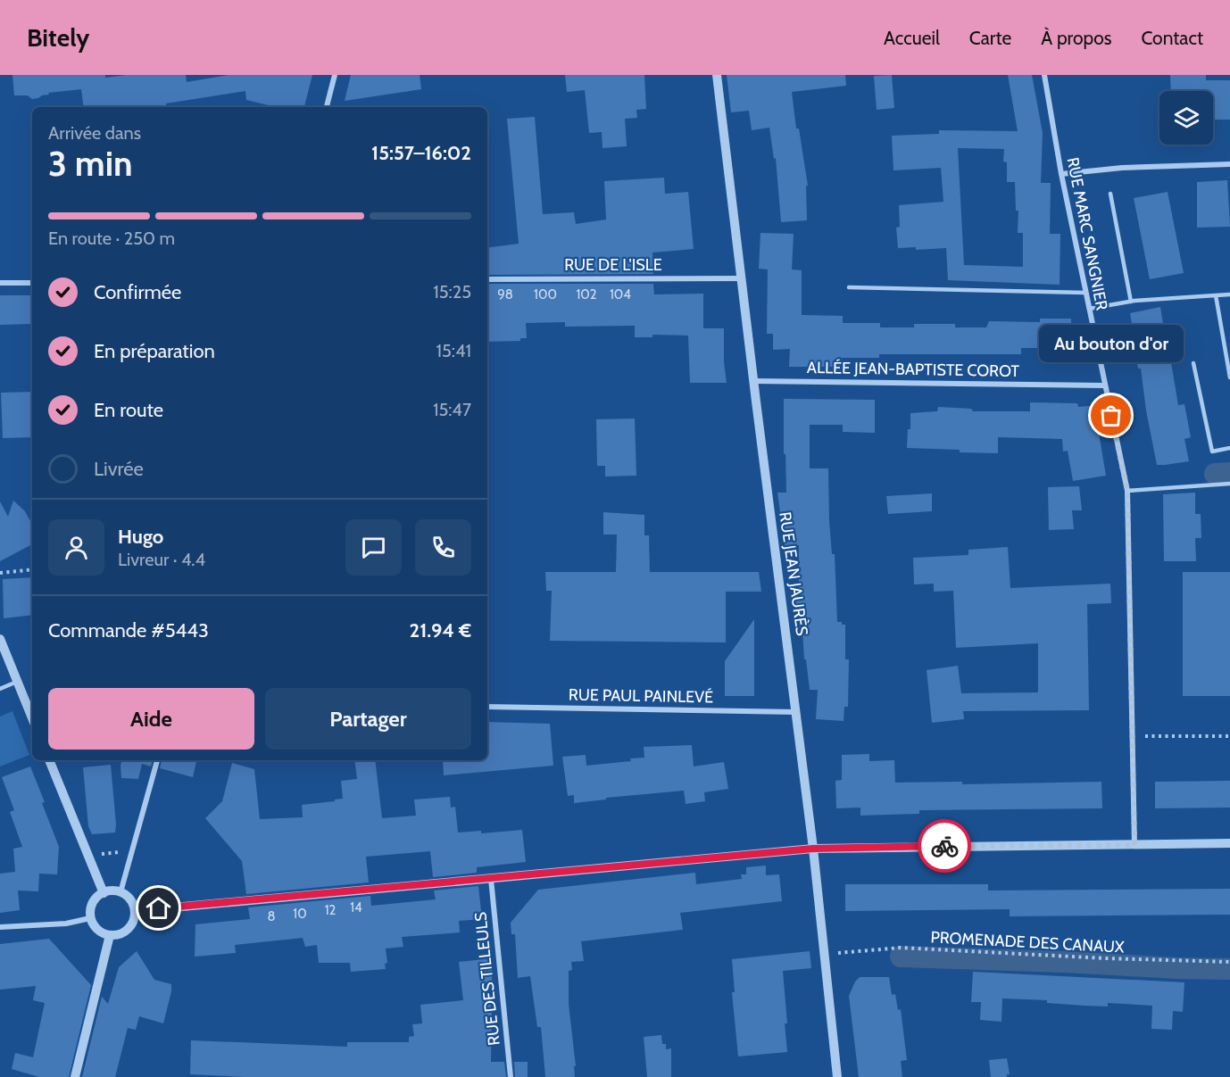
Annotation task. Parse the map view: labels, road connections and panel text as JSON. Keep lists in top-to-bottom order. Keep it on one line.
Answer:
{"streets":{"street":["RUE MARC SANGNIER","RUE DE L'ISLE","ALLÉE JEAN-BAPTISTE COROT","RUE JEAN JAURÈS","RUE PAUL PAINLEVÉ","RUE DES TILLEULS"],"path":["PROMENADE DES CANAUX"]},"crossings":[["RUE MARC SANGNIER","ALLÉE JEAN-BAPTISTE COROT"],["RUE DE L'ISLE","RUE JEAN JAURÈS"],["ALLÉE JEAN-BAPTISTE COROT","RUE JEAN JAURÈS"],["RUE JEAN JAURÈS","RUE PAUL PAINLEVÉ"],["RUE JEAN JAURÈS","PROMENADE DES CANAUX"]],"places":["Au bouton d'or"],"house_numbers":["98","100","102","104","14","12","10","8"],"page":{"header":"Bitely","nav":["Accueil","Carte","À propos","Contact"],"heading":["3 min","Arrivée dans","15:57–16:02"],"panel":["Hugo","Livreur · 4.4","Commande #5443","21.94 €"],"bar":"En route · 250 m","list":[["Confirmée","15:25"],["En préparation","15:41"],["En route","15:47"],"Livrée"],"bubble":"Au bouton d'or","buttons":["Aide","Partager"]}}
